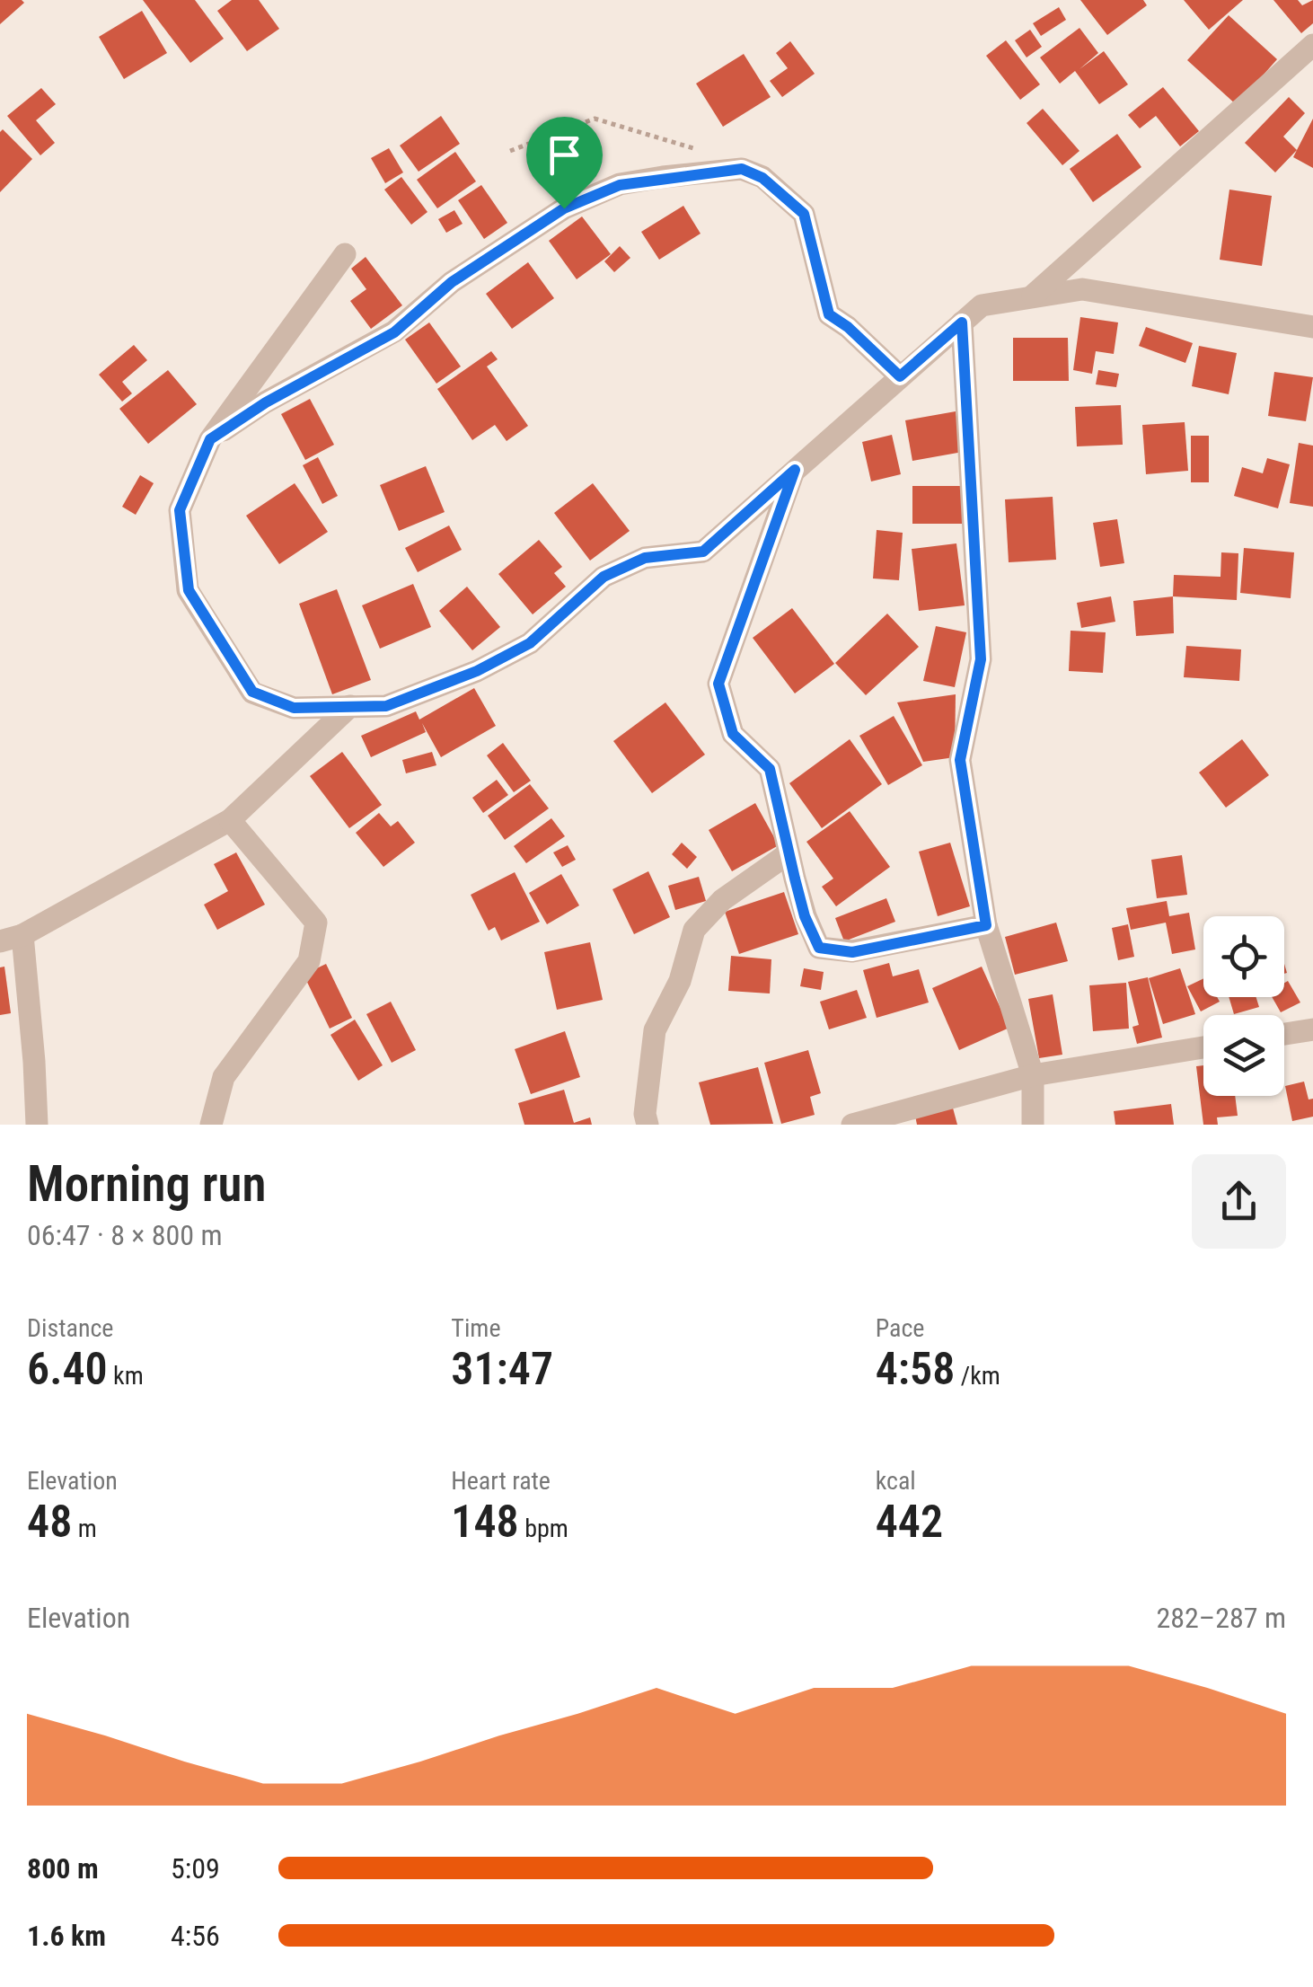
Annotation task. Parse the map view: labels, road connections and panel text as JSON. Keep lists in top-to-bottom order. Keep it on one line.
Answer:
{"page":{"heading":["Morning run","06:47 · 8 × 800 m"],"stats":[["Distance","6.40 km"],["Time","31:47"],["Pace","4:58 /km"],["Elevation","48 m"],["Heart rate","148 bpm"],["kcal","442"]],"chart":["Elevation","282–287 m"],"list":[{"name":"800 m","note":"5:09"},{"name":"1.6 km","note":"4:56"}]}}
